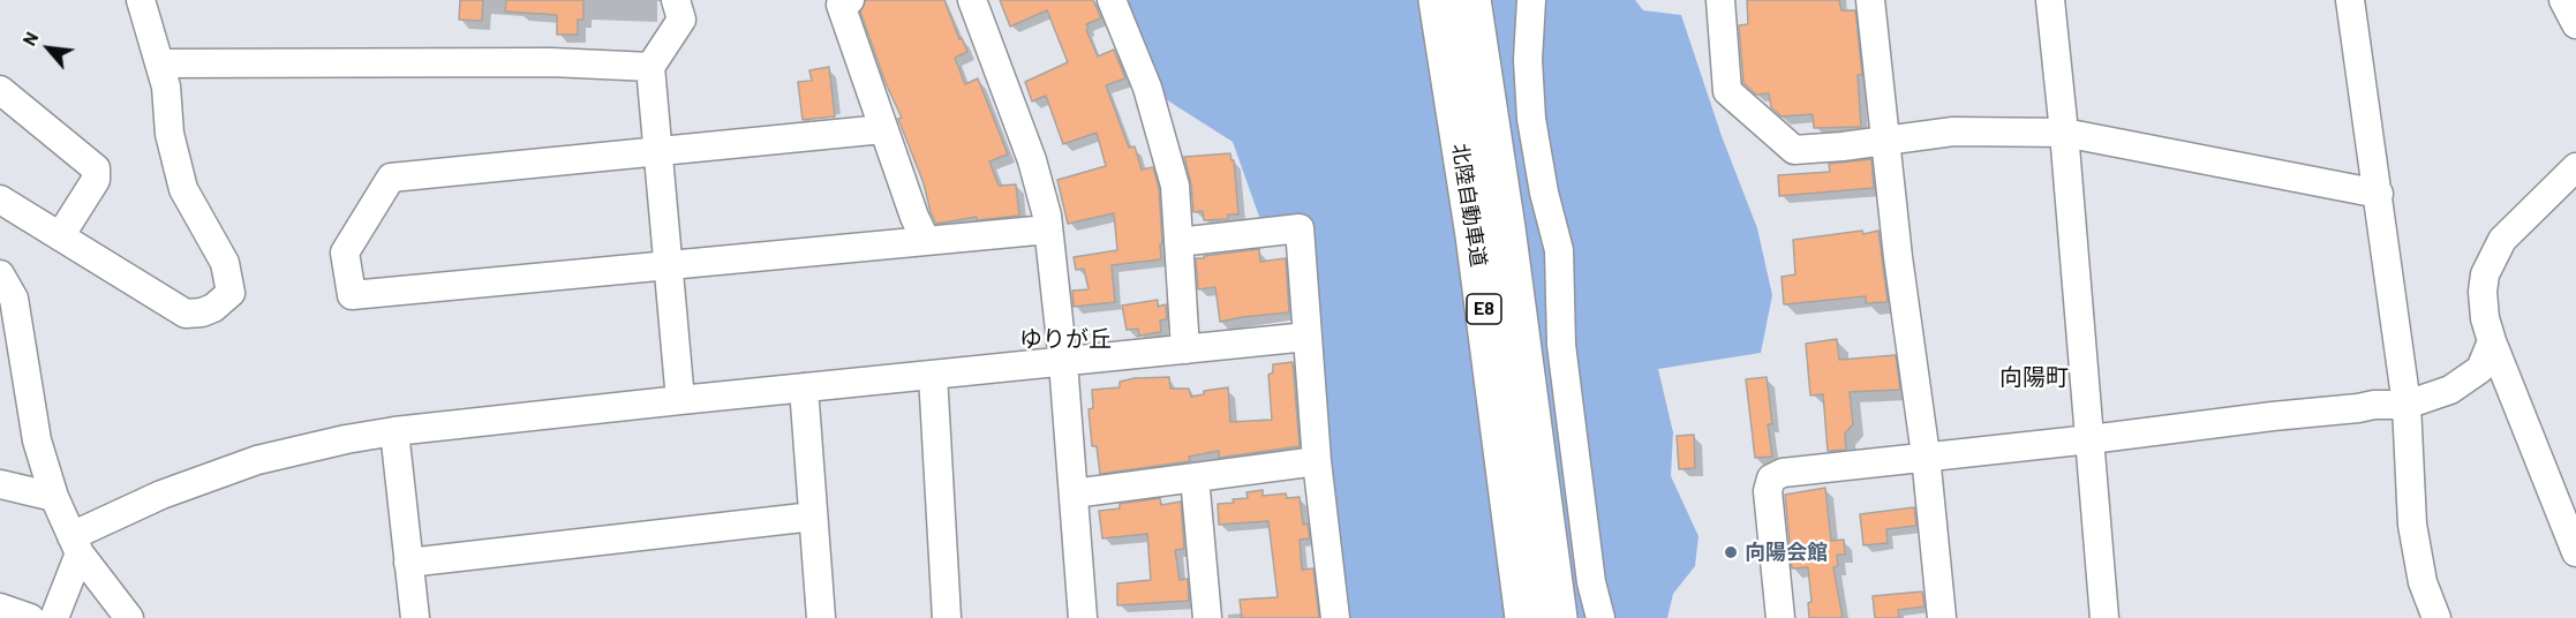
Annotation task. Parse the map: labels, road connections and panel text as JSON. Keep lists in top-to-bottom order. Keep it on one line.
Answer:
{"streets":{"highway":["北陸自動車道","E8"]},"districts":["ゆりが丘","向陽町"],"places":["向陽会館"],"north":"top left"}
